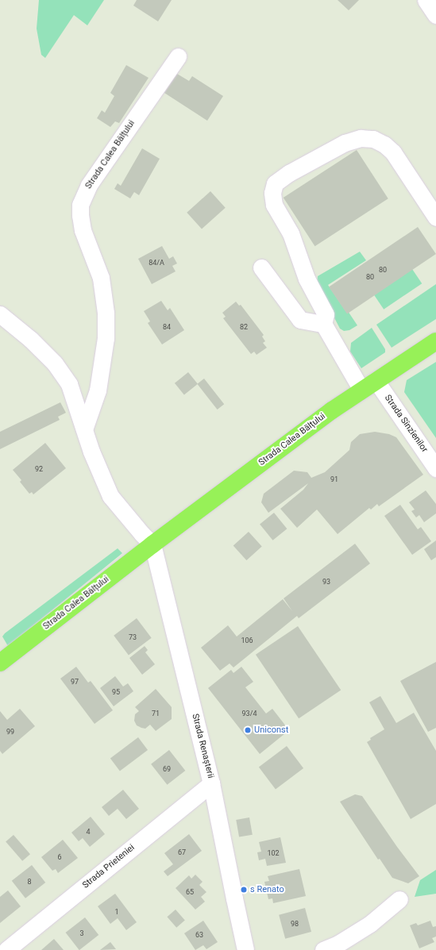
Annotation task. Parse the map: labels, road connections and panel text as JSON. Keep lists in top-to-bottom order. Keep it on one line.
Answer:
{"streets":{"main road":["Strada Calea Bălțului"],"street":["Strada Sînzîenilor","Strada Renașterii","Strada Prieteniei"]},"crossings":[["Strada Calea Bălțului","Strada Sînzîenilor"],["Strada Calea Bălțului","Strada Renașterii"],["Strada Renașterii","Strada Prieteniei"]],"places":["Uniconst","s Renato"],"house_numbers":["84/A","80","80","84","82","92","91","93","73","106","97","95","71","93/4","99","69","4","67","102","6","8","65","1","98","3","63"]}
